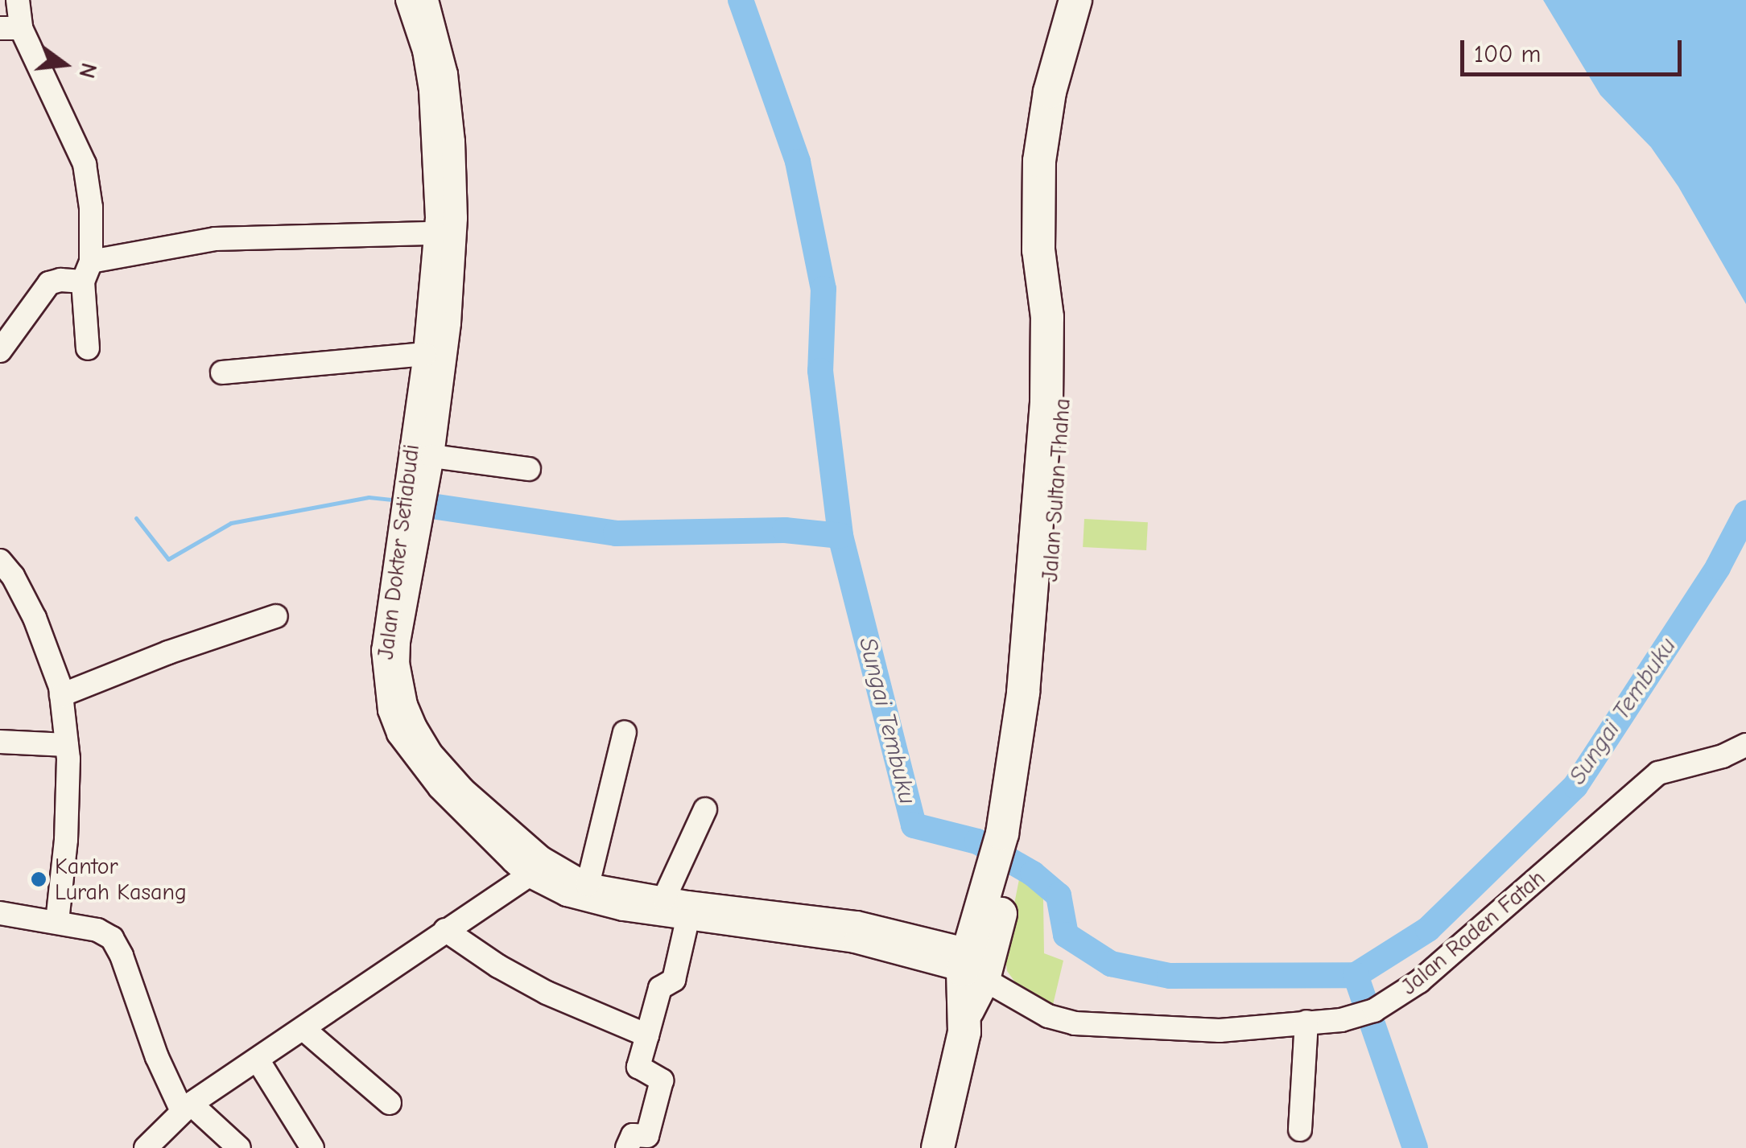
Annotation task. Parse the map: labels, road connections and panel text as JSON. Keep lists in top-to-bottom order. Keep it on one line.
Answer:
{"streets":{"highway":["Jalan Sultan Thaha"],"street":["Jalan Dokter Setiabudi","Jalan Raden Fatah"]},"crossings":[["Jalan Sultan Thaha","Jalan Dokter Setiabudi"],["Jalan Sultan Thaha","Jalan Raden Fatah"],["Jalan Dokter Setiabudi","Jalan Raden Fatah"]],"water":["Sungai Tembuku"],"places":["Kantor Lurah Kasang"],"scale_bar":"100 m","north":"right"}
